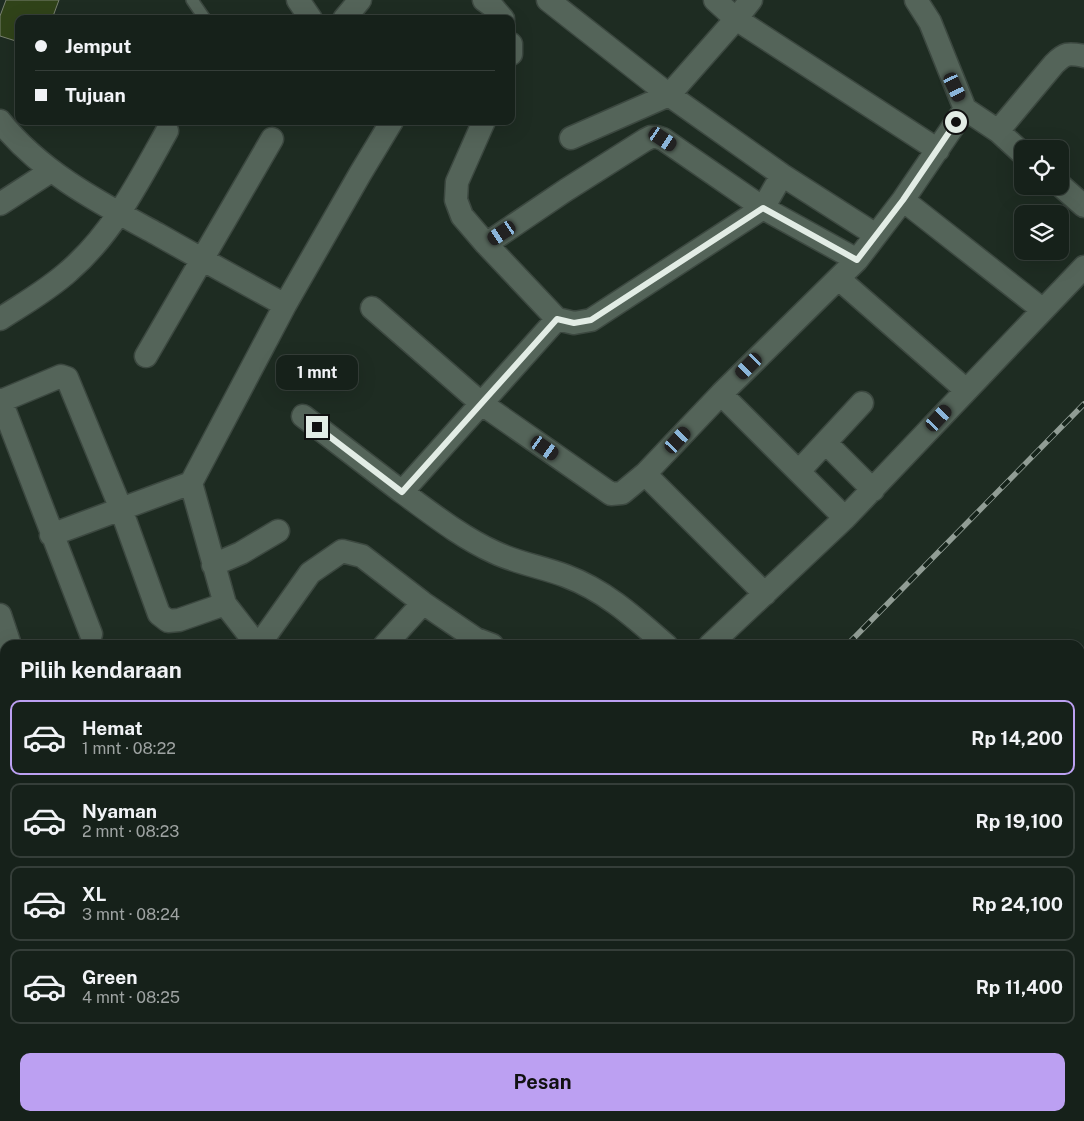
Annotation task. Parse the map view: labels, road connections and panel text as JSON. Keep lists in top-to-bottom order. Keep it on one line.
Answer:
{"page":{"banner":["Jemput","Tujuan"],"bubble":"1 mnt","heading":"Pilih kendaraan","list":[{"name":"Hemat","note":"1 mnt · 08:22","value":"Rp 14,200"},{"name":"Nyaman","note":"2 mnt · 08:23","value":"Rp 19,100"},{"name":"XL","note":"3 mnt · 08:24","value":"Rp 24,100"},{"name":"Green","note":"4 mnt · 08:25","value":"Rp 11,400"}],"buttons":"Pesan"}}
